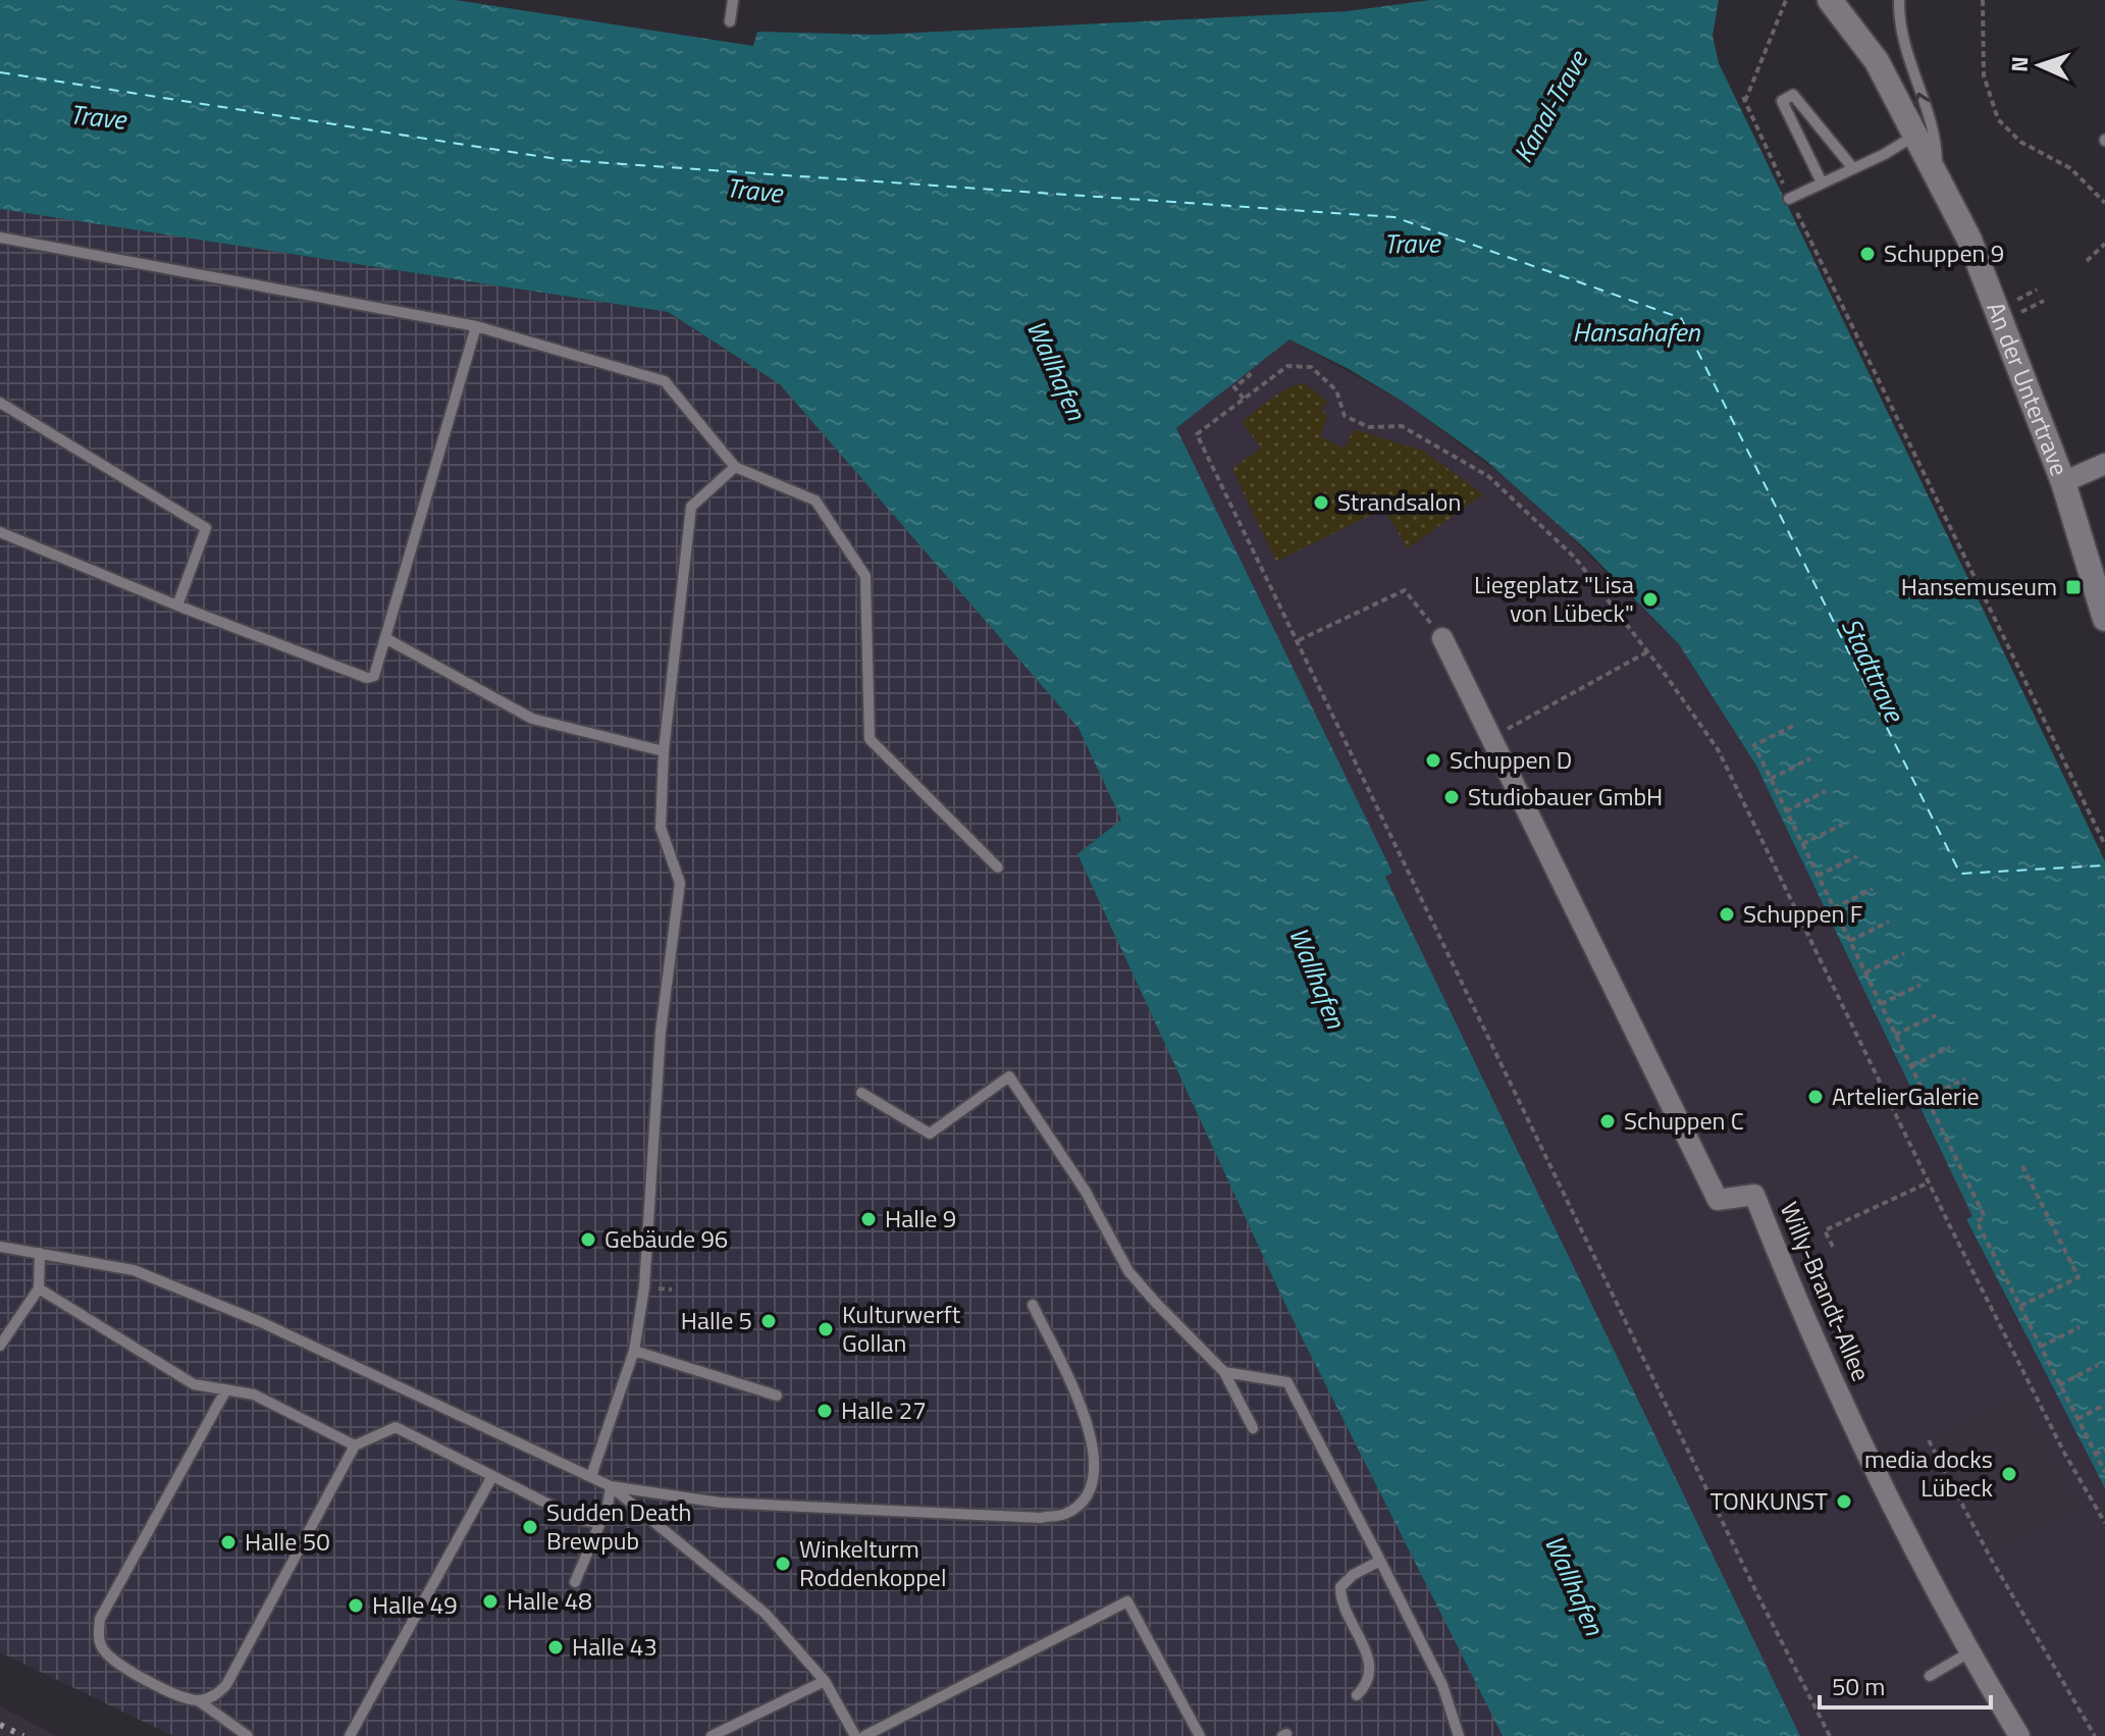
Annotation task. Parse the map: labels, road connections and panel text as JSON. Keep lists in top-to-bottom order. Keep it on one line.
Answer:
{"streets":{"main road":["An der Untertrave"],"street":["Willy-Brandt-Allee"]},"water":["Kanal-Trave","Trave","Hansahafen","Wallhafen","Stadttrave"],"places":{"other":["Schuppen 9","Strandsalon","Liegeplatz \"Lisa von Lübeck\"","Schuppen D","Studiobauer GmbH","Schuppen F","ArtelierGalerie","Schuppen C","Halle 9","Gebäude 96","Halle 5","Kulturwerft Gollan","Halle 27","media docks Lübeck","TONKUNST","Sudden Death Brewpub","Halle 50","Winkelturm Roddenkoppel","Halle 48","Halle 49","Halle 43"],"transit":["Hansemuseum"]},"scale_bar":"50 m","north":"left"}
